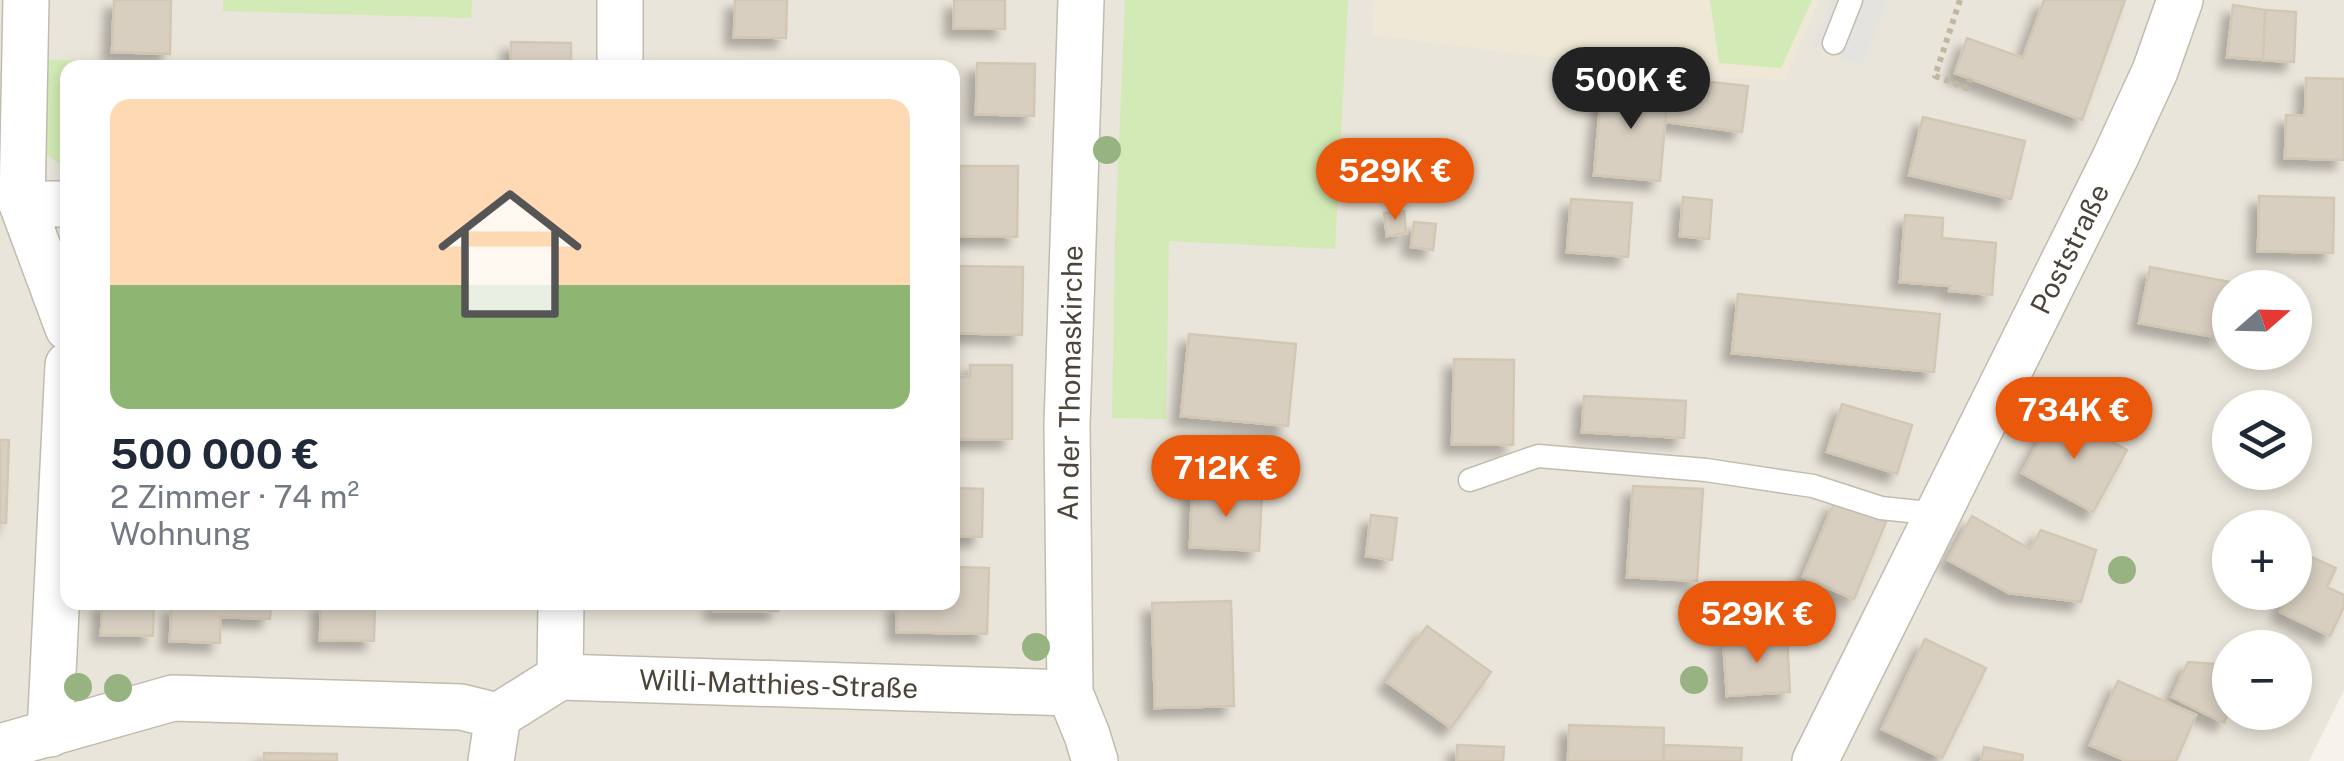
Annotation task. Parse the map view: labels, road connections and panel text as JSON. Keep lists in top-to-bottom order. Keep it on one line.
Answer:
{"streets":{"street":["Poststraße","An der Thomaskirche","Willi-Matthies-Straße"]},"crossings":[["An der Thomaskirche","Willi-Matthies-Straße"]],"north":"right","page":{"price":["500K €","529K €","734K €","712K €","529K €"],"list":[{"name":"500 000 €","note":"2 Zimmer · 74 m² · Wohnung"}],"map_buttons":["+","−"]}}
